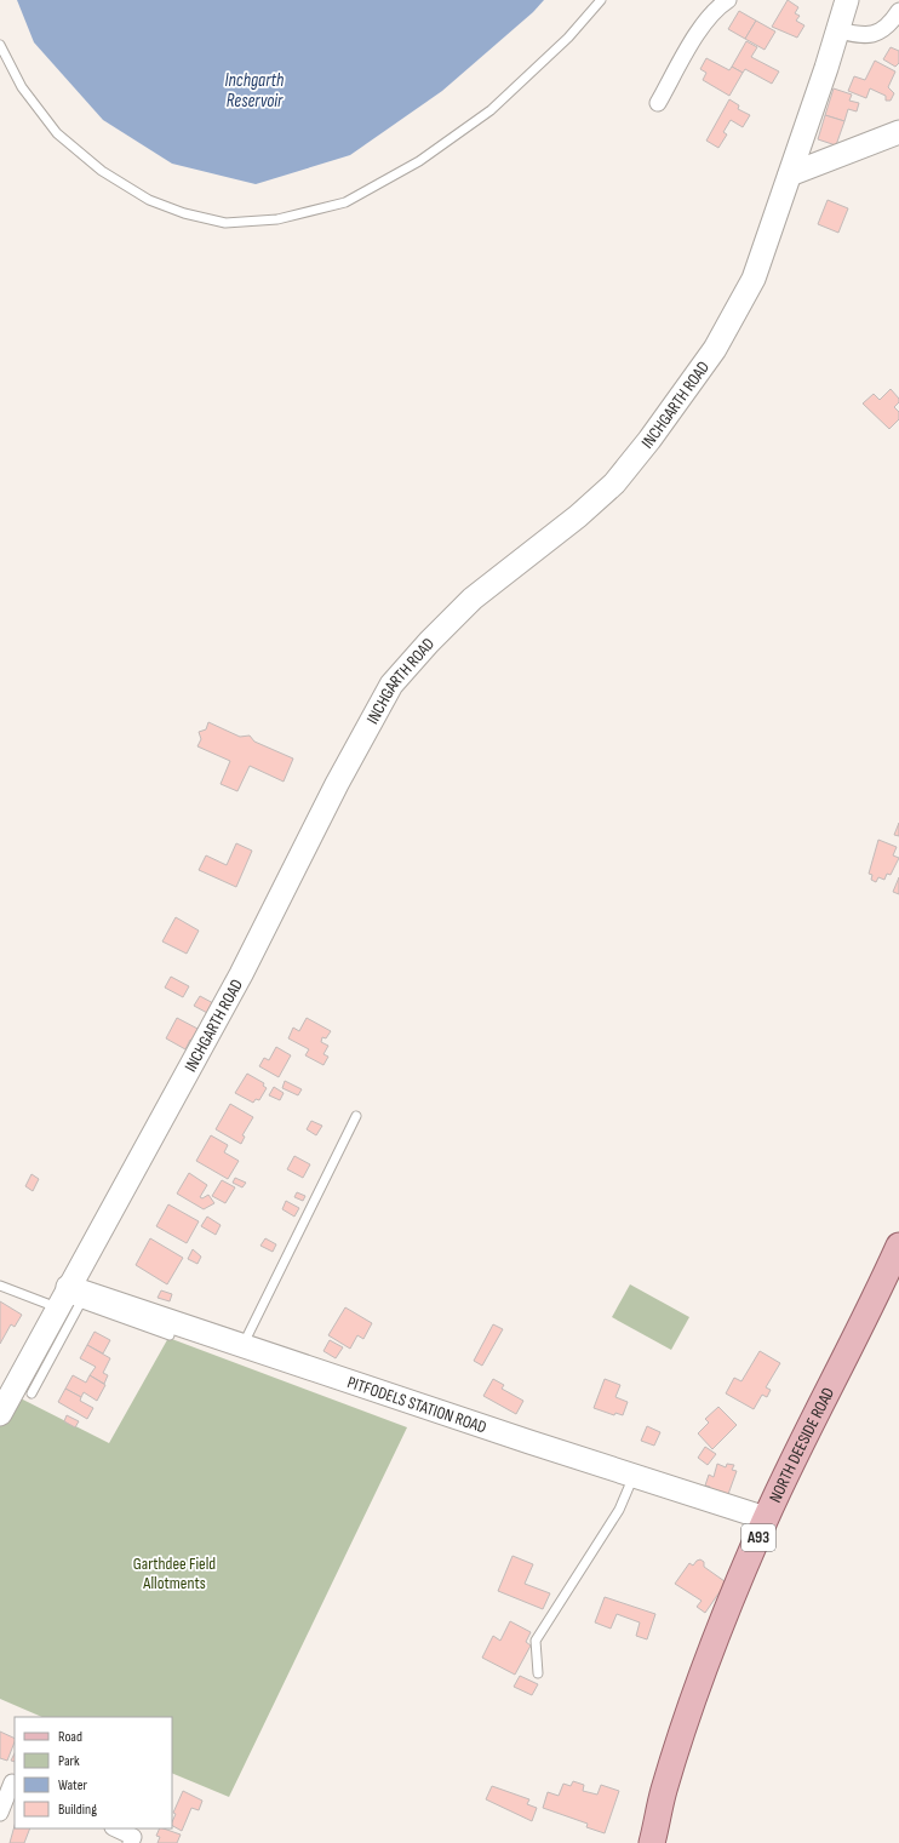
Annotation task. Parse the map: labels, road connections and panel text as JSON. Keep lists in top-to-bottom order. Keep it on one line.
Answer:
{"streets":{"main road":["NORTH DEESIDE ROAD","A93"],"street":["INCHGARTH ROAD","PITFODELS STATION ROAD"]},"crossings":[["INCHGARTH ROAD","PITFODELS STATION ROAD"],["PITFODELS STATION ROAD","NORTH DEESIDE ROAD"]],"water":["Inchgarth Reservoir"],"parks":["Garthdee Field Allotments"],"legend":["Road","Park","Water","Building"]}
